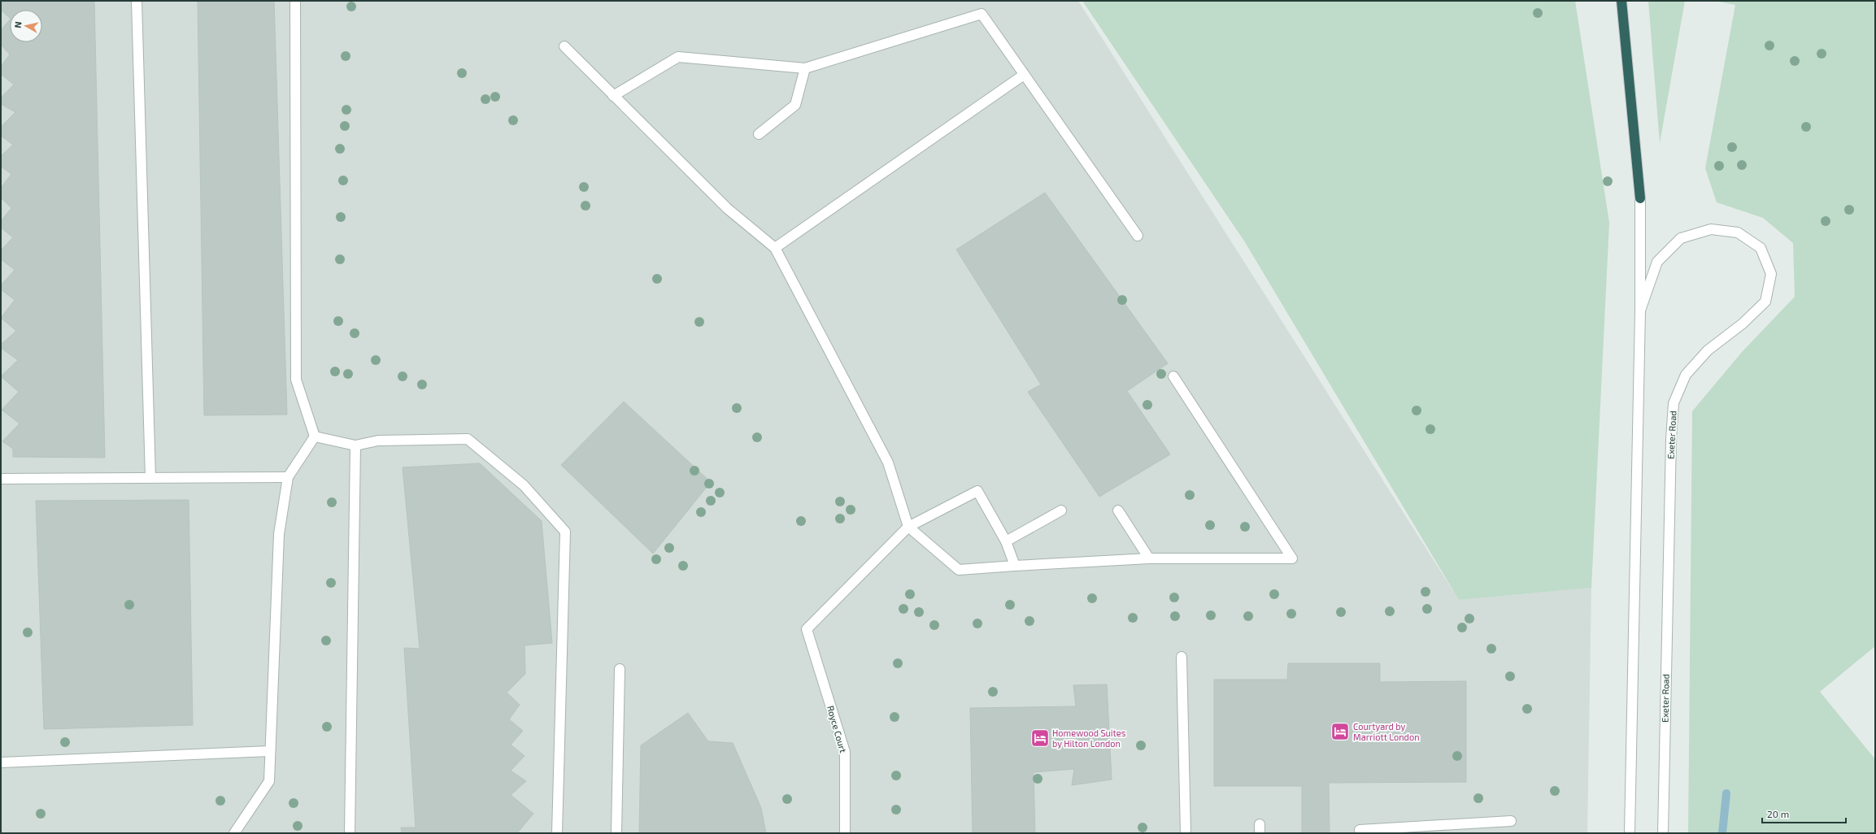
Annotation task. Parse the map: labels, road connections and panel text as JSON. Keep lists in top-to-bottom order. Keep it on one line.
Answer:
{"streets":{"street":["Exeter Road","Royce Court"]},"places":{"hotel":["Courtyard by Marriott London","Homewood Suites by Hilton London"]},"scale_bar":"20 m","north":"left"}
